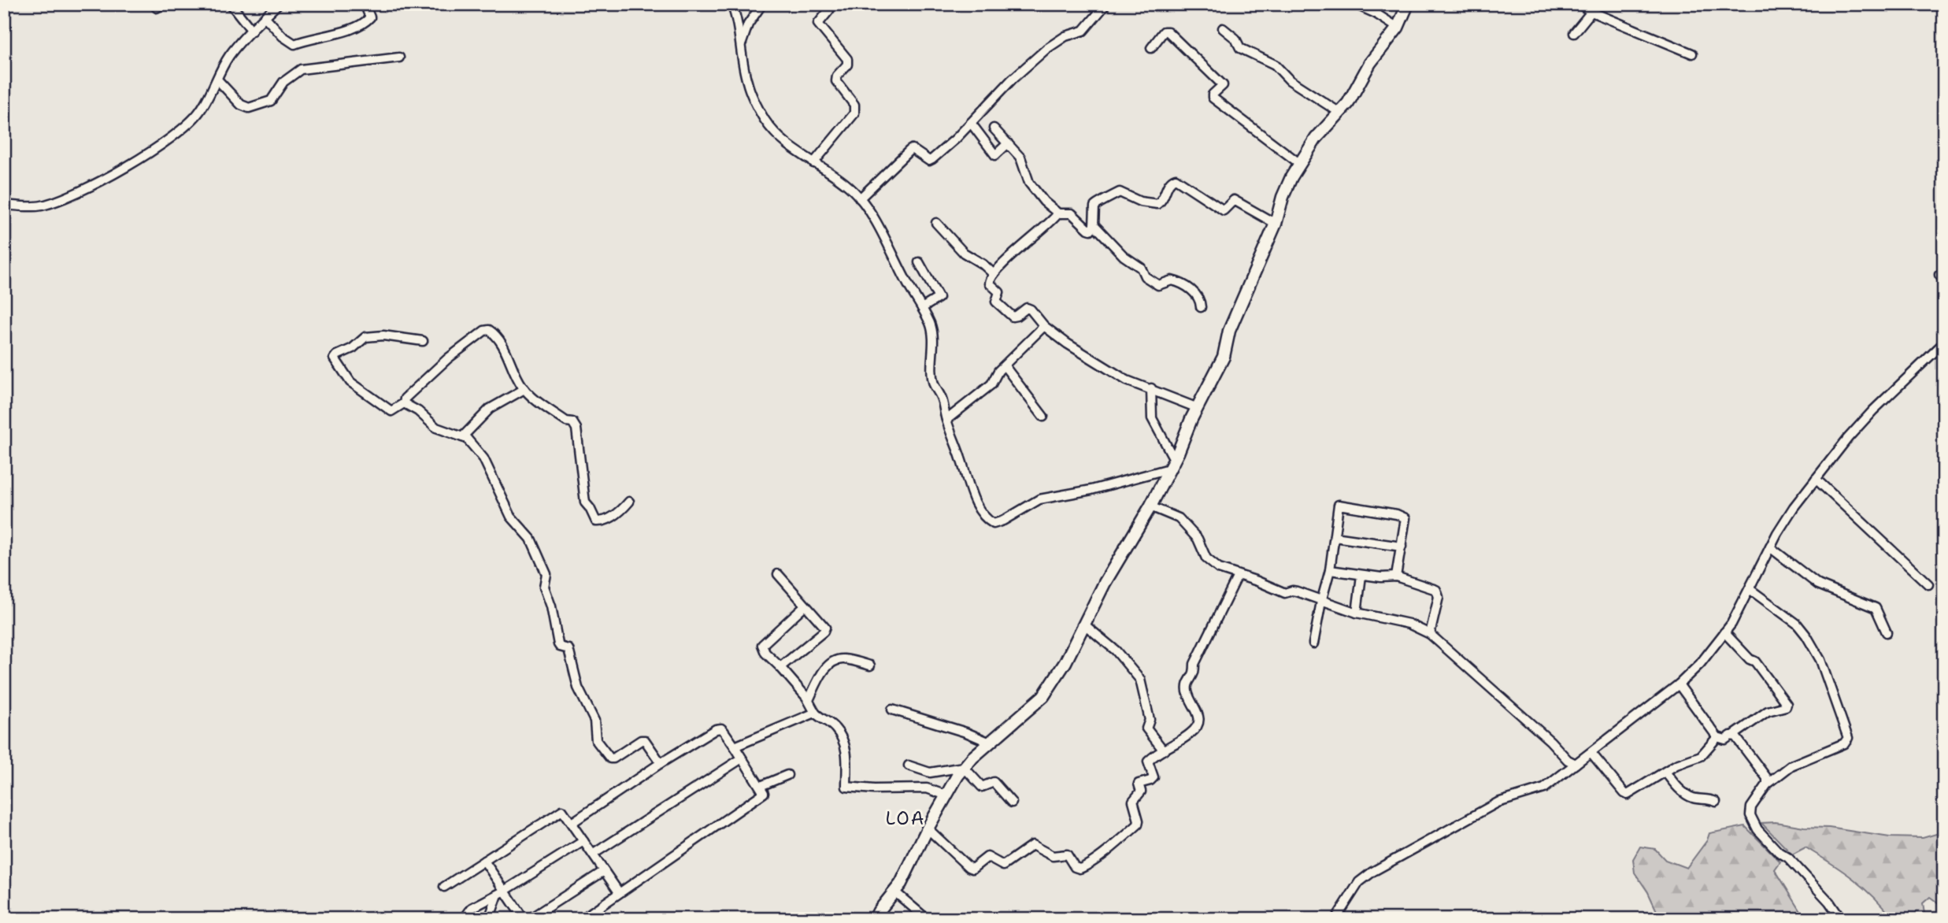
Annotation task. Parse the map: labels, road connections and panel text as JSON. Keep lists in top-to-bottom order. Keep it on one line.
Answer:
{"districts":["LOA"]}
